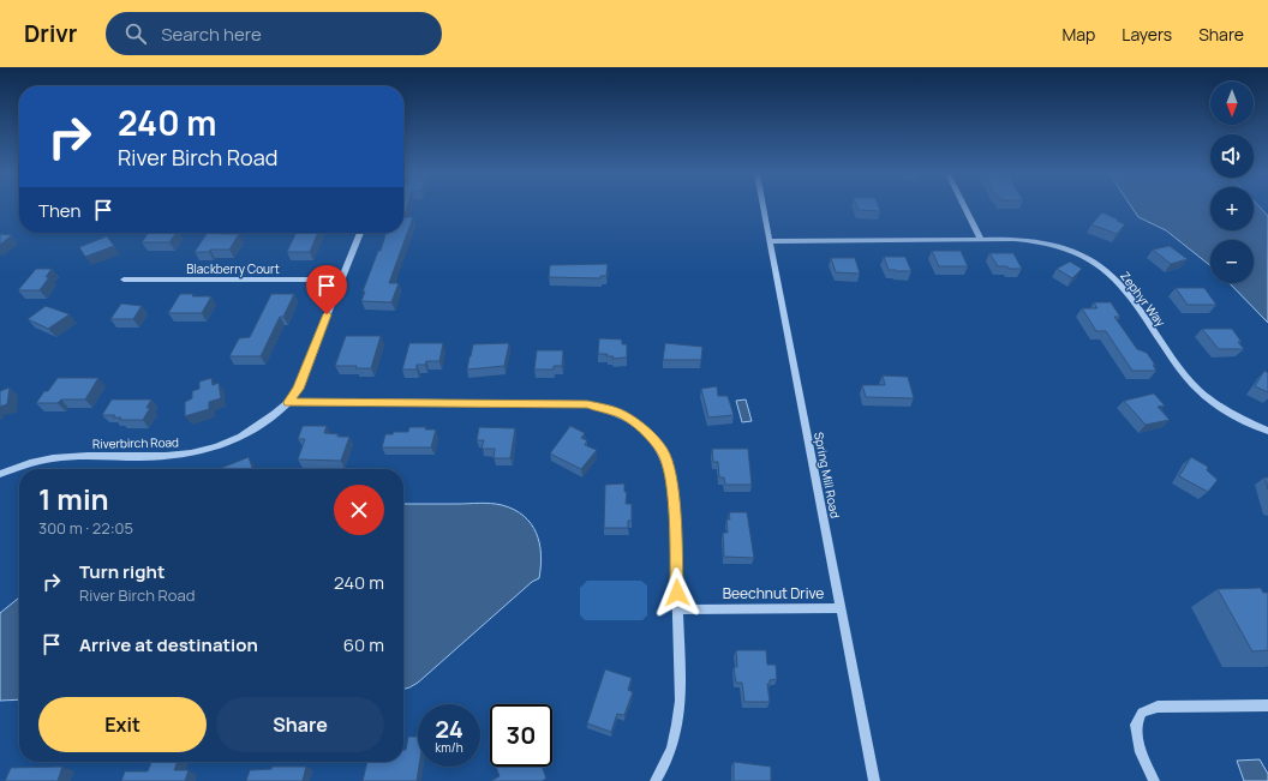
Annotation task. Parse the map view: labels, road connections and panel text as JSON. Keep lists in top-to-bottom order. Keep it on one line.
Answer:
{"streets":{"street":["Blackberry Court","Zephyr Way","Riverbirch Road","Spring Mill Road","Beechnut Drive"]},"crossings":[["Zephyr Way","Spring Mill Road"],["Spring Mill Road","Beechnut Drive"]],"north":"bottom","page":{"header":"Drivr","search":"Search here","nav":["Map","Layers","Share"],"map_buttons":["+","−"],"turn":["240 m","River Birch Road"],"then":"Then","heading":["1 min","300 m · 22:05"],"list":[{"name":"Turn right","note":"River Birch Road","value":"240 m"},{"name":"Arrive at destination","value":"60 m"}],"buttons":["Exit","Share"],"speed":"24 km/h","limit":"30"}}
